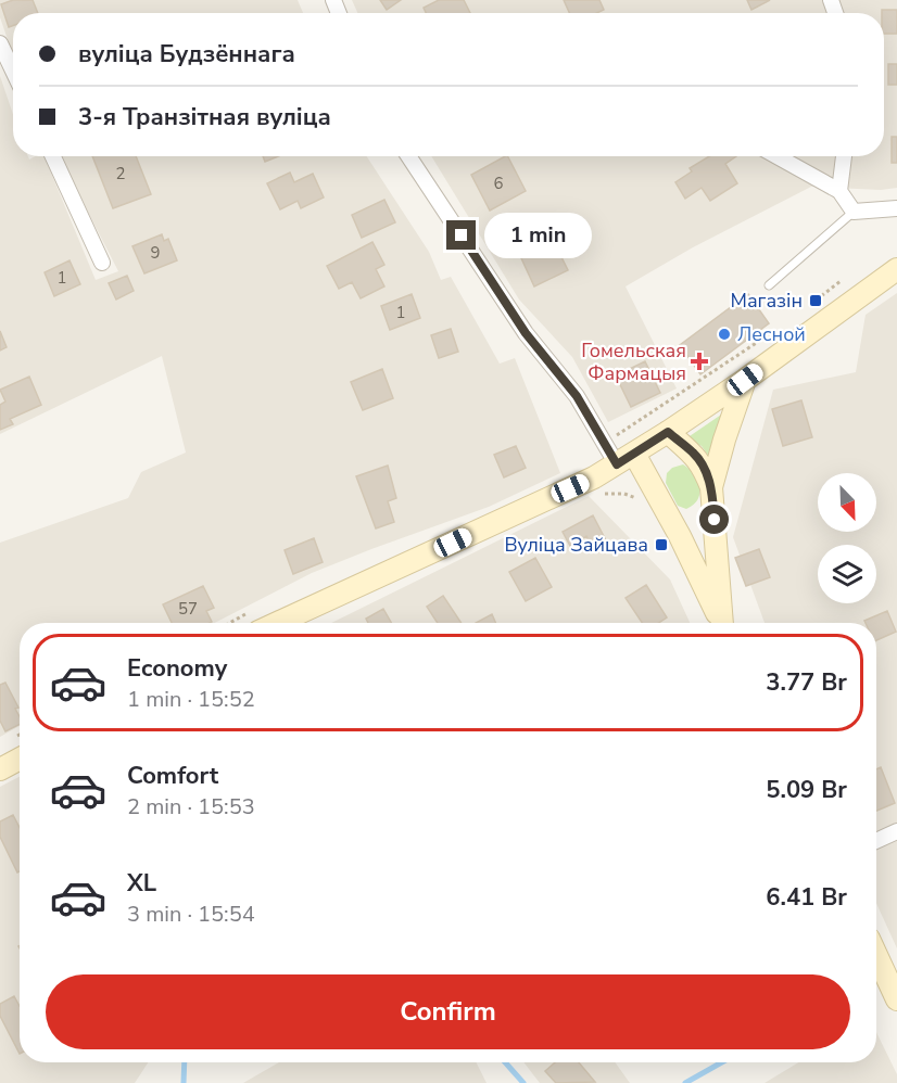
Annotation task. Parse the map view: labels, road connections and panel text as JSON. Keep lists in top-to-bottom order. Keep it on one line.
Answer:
{"places":{"transit":["Магазін","Вуліца Зайцава"],"other":["Лесной"],"health":["Гомельская Фармацыя"]},"house_numbers":["2","6","9","1","1","57"],"north":"bottom right","page":{"banner":["вуліца Будзённага","3-я Транзітная вуліца"],"bubble":"1 min","list":[{"name":"Economy","note":"1 min · 15:52","value":"3.77 Br"},{"name":"Comfort","note":"2 min · 15:53","value":"5.09 Br"},{"name":"XL","note":"3 min · 15:54","value":"6.41 Br"}],"buttons":"Confirm"}}
